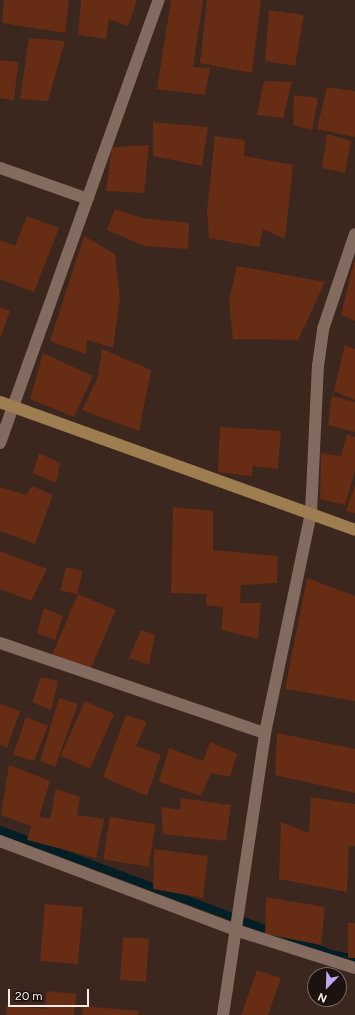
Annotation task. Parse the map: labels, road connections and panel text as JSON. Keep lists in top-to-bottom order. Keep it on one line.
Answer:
{"scale_bar":"20 m","north":"bottom left"}
